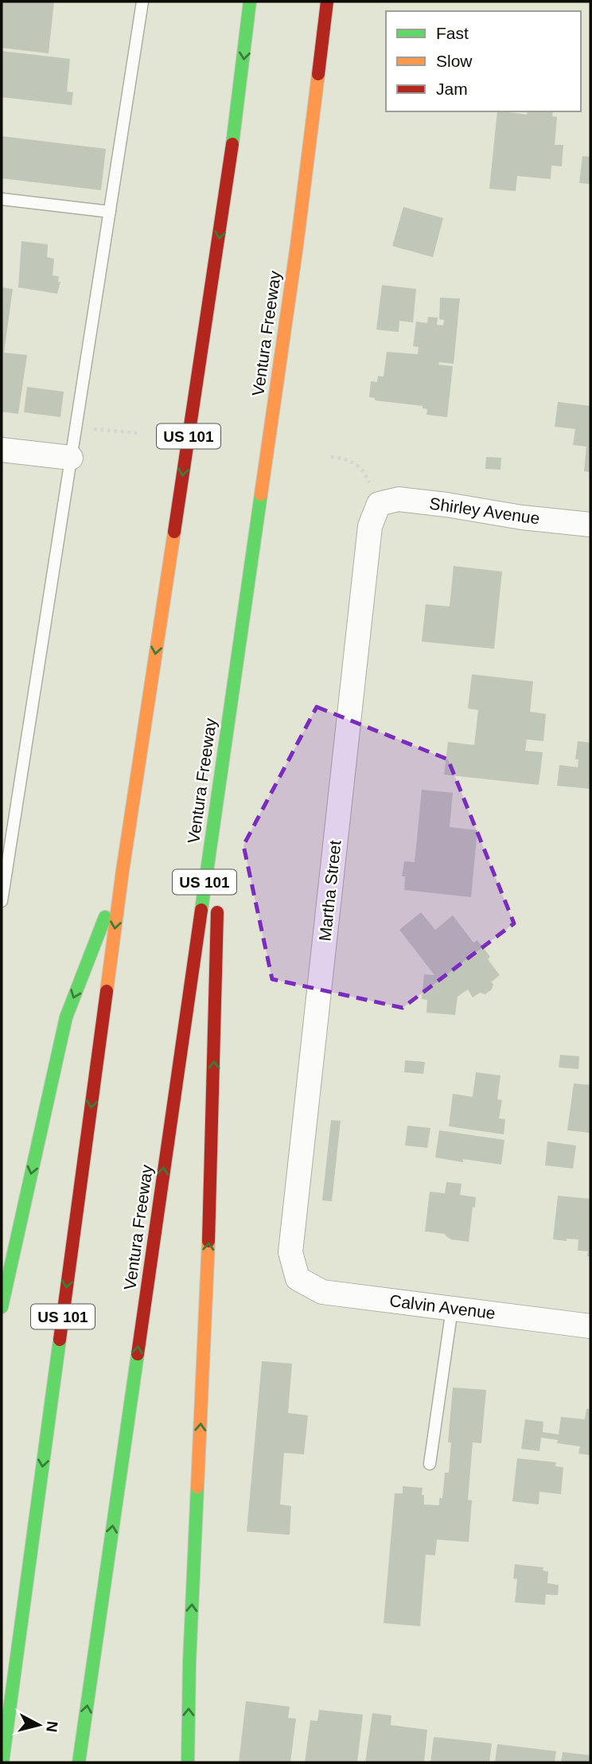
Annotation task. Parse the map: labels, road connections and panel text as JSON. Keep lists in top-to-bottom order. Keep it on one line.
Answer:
{"streets":{"highway":["Ventura Freeway","US 101"],"street":["Shirley Avenue","Martha Street","Calvin Avenue"]},"crossings":[["Shirley Avenue","Martha Street"],["Martha Street","Calvin Avenue"]],"legend":["Fast","Slow","Jam"],"north":"right"}
